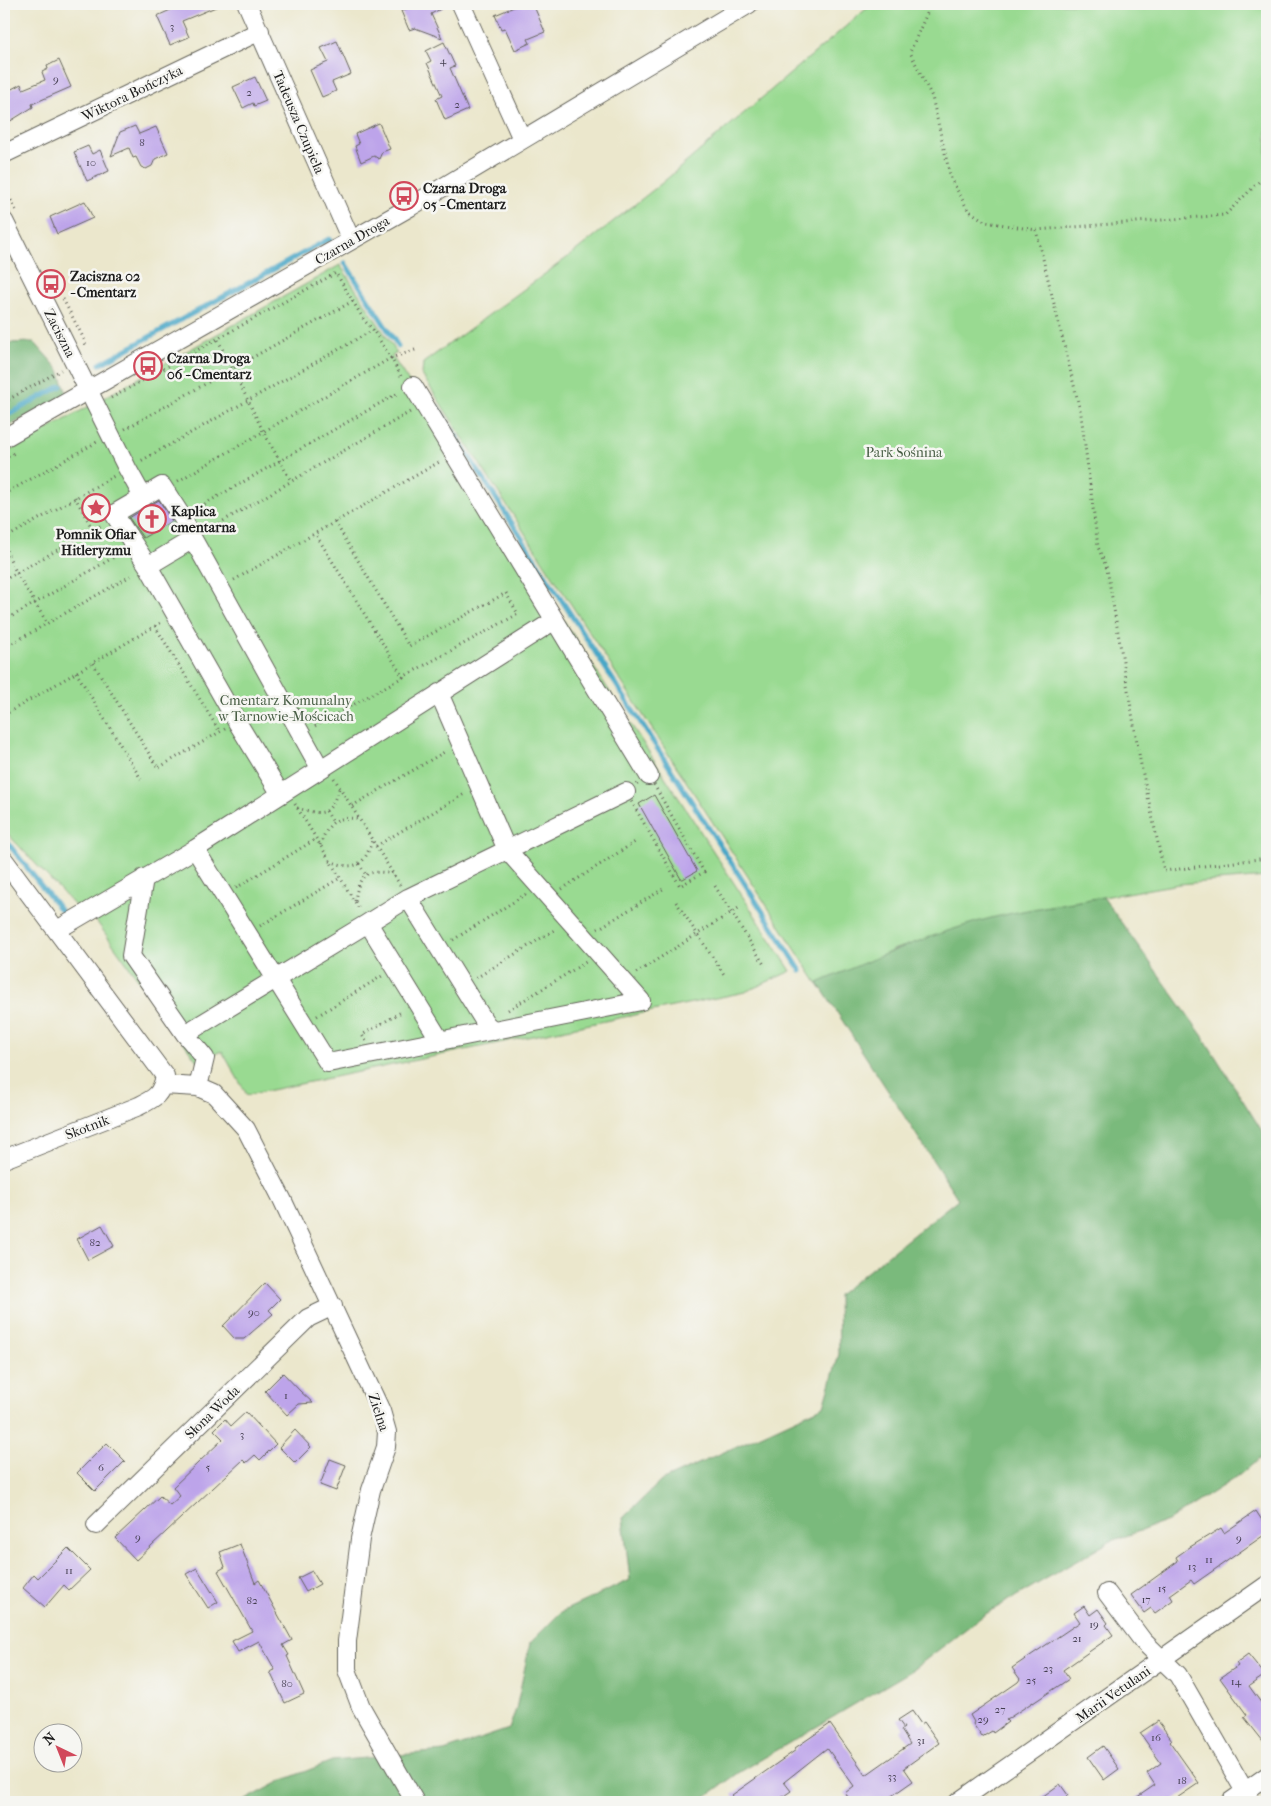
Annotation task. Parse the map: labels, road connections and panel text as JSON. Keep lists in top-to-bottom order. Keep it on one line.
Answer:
{"streets":{"street":["Wiktora Bończyka","Tadeusza Czupiela","Czarna Droga","Zaciszna","Skotnik","Słona Woda","Zielna","Marii Vetulani"]},"crossings":[["Wiktora Bończyka","Tadeusza Czupiela"],["Tadeusza Czupiela","Czarna Droga"],["Czarna Droga","Zaciszna"],["Skotnik","Zielna"],["Słona Woda","Zielna"]],"parks":["Park Sośnina","Cmentarz Komunalny w Tarnowie-Mościcach"],"places":{"bus stop":["Czarna Droga 05 - Cmentarz","Zaciszna 02 - Cmentarz","Czarna Droga 06 - Cmentarz"],"place":["Pomnik Ofiar Hitleryzmu"],"church":["Kaplica cmentarna"]},"house_numbers":["3","4","9","2","2","8","10","82","90","1","3","6","5","9","9","11","13","11","15","17","82","19","21","23","25","14","80","27","29","16","31","33","18"],"north":"top left"}
